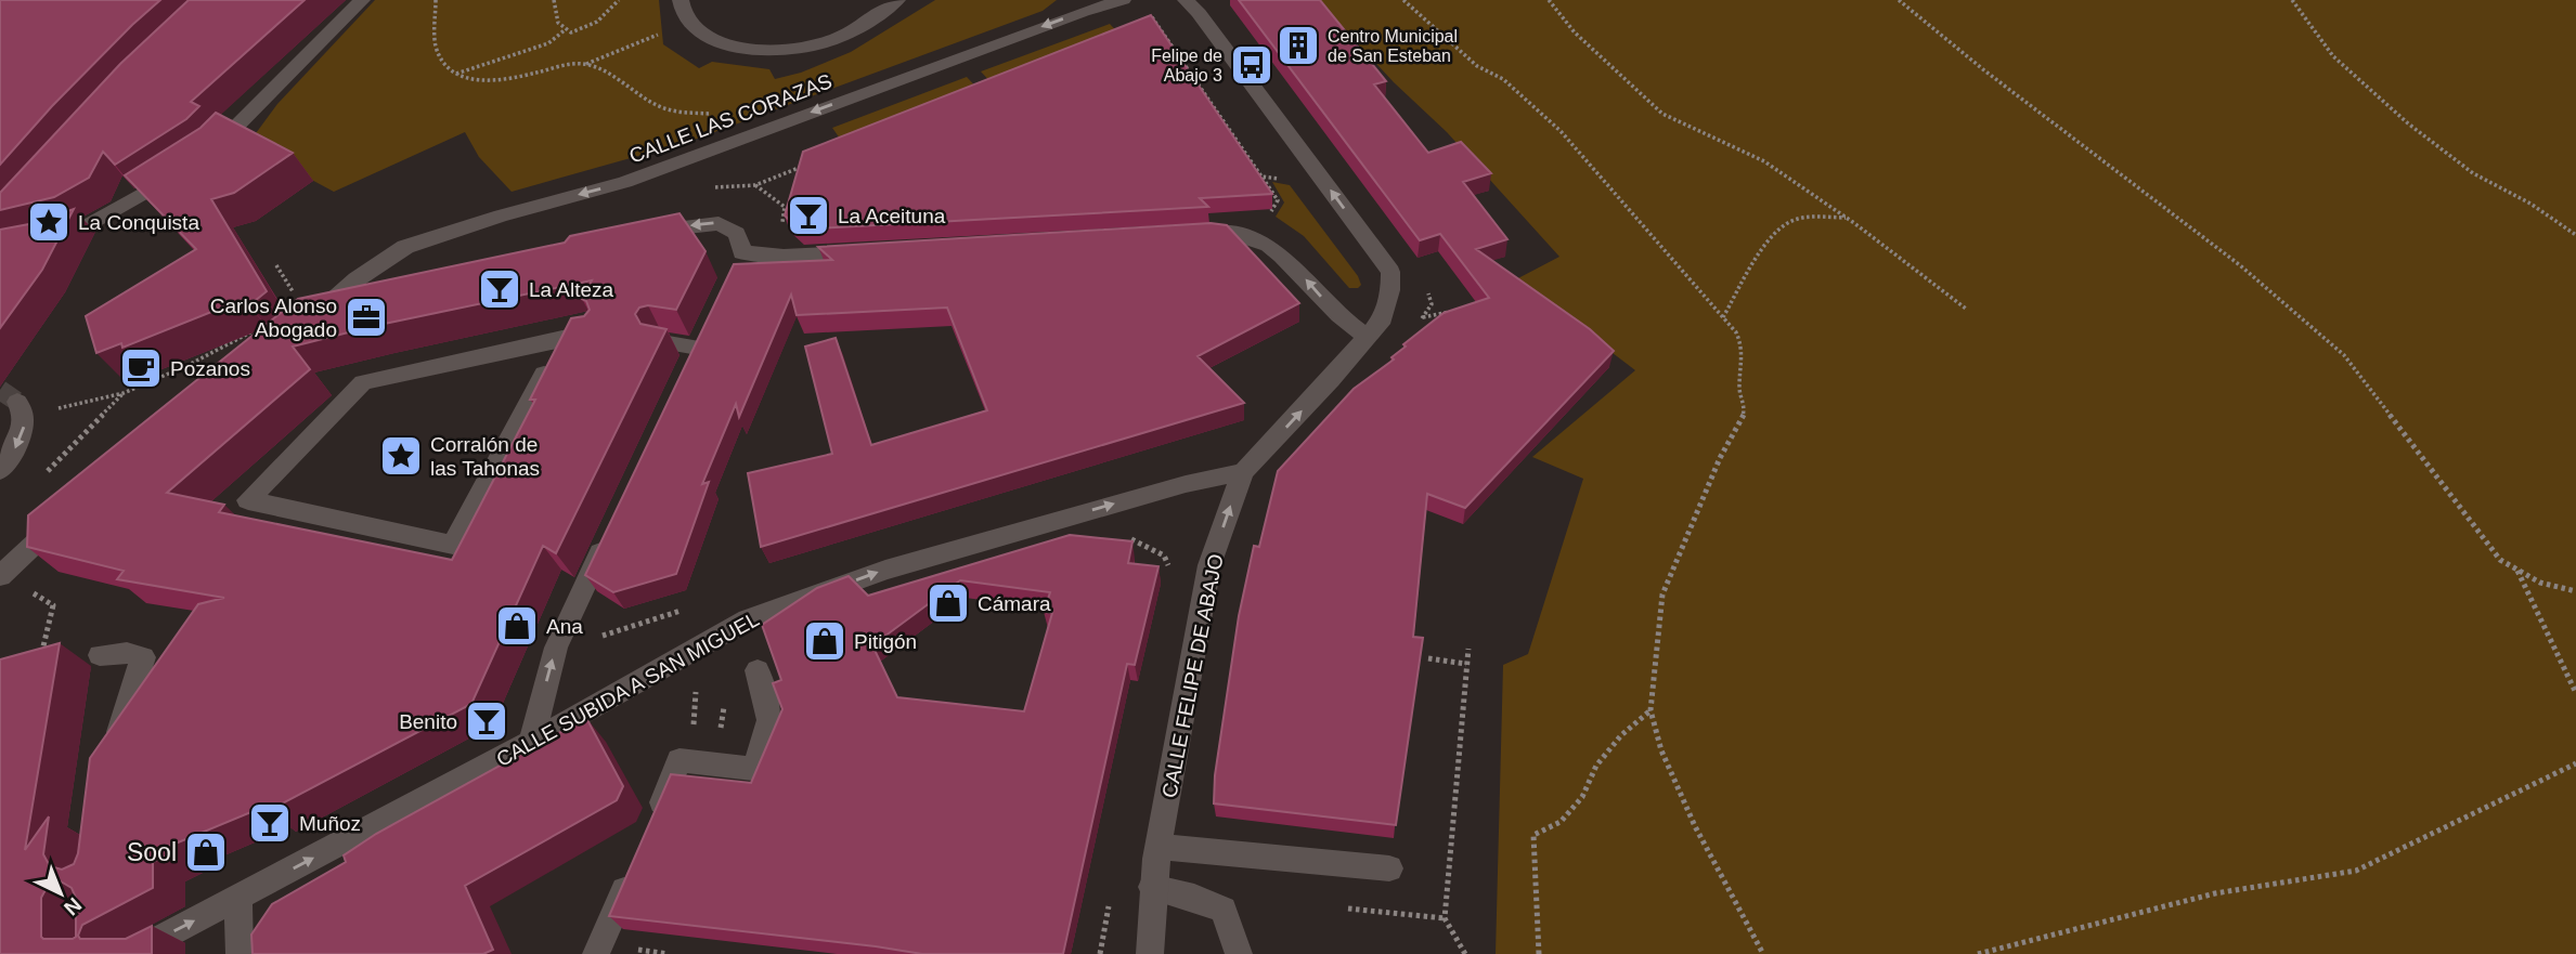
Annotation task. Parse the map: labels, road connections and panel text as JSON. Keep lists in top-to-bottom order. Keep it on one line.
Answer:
{"streets":{"street":["CALLE LAS CORAZAS","CALLE FELIPE DE ABAJO","CALLE SUBIDA A SAN MIGUEL"]},"crossings":[["CALLE FELIPE DE ABAJO","CALLE SUBIDA A SAN MIGUEL"]],"one_way":["CALLE LAS CORAZAS","CALLE FELIPE DE ABAJO","CALLE SUBIDA A SAN MIGUEL"],"places":{"building":["Centro Municipal de San Esteban"],"bus stop":["Felipe de Abajo 3"],"bar":["La Aceituna","La Alteza","Benito","Muñoz"],"place":["La Conquista","Corralón de las Tahonas"],"office":["Carlos Alonso Abogado"],"cafe":["Pozanos"],"shop":["Cámara","Ana","Pitigón","Sool"]},"north":"bottom right"}
